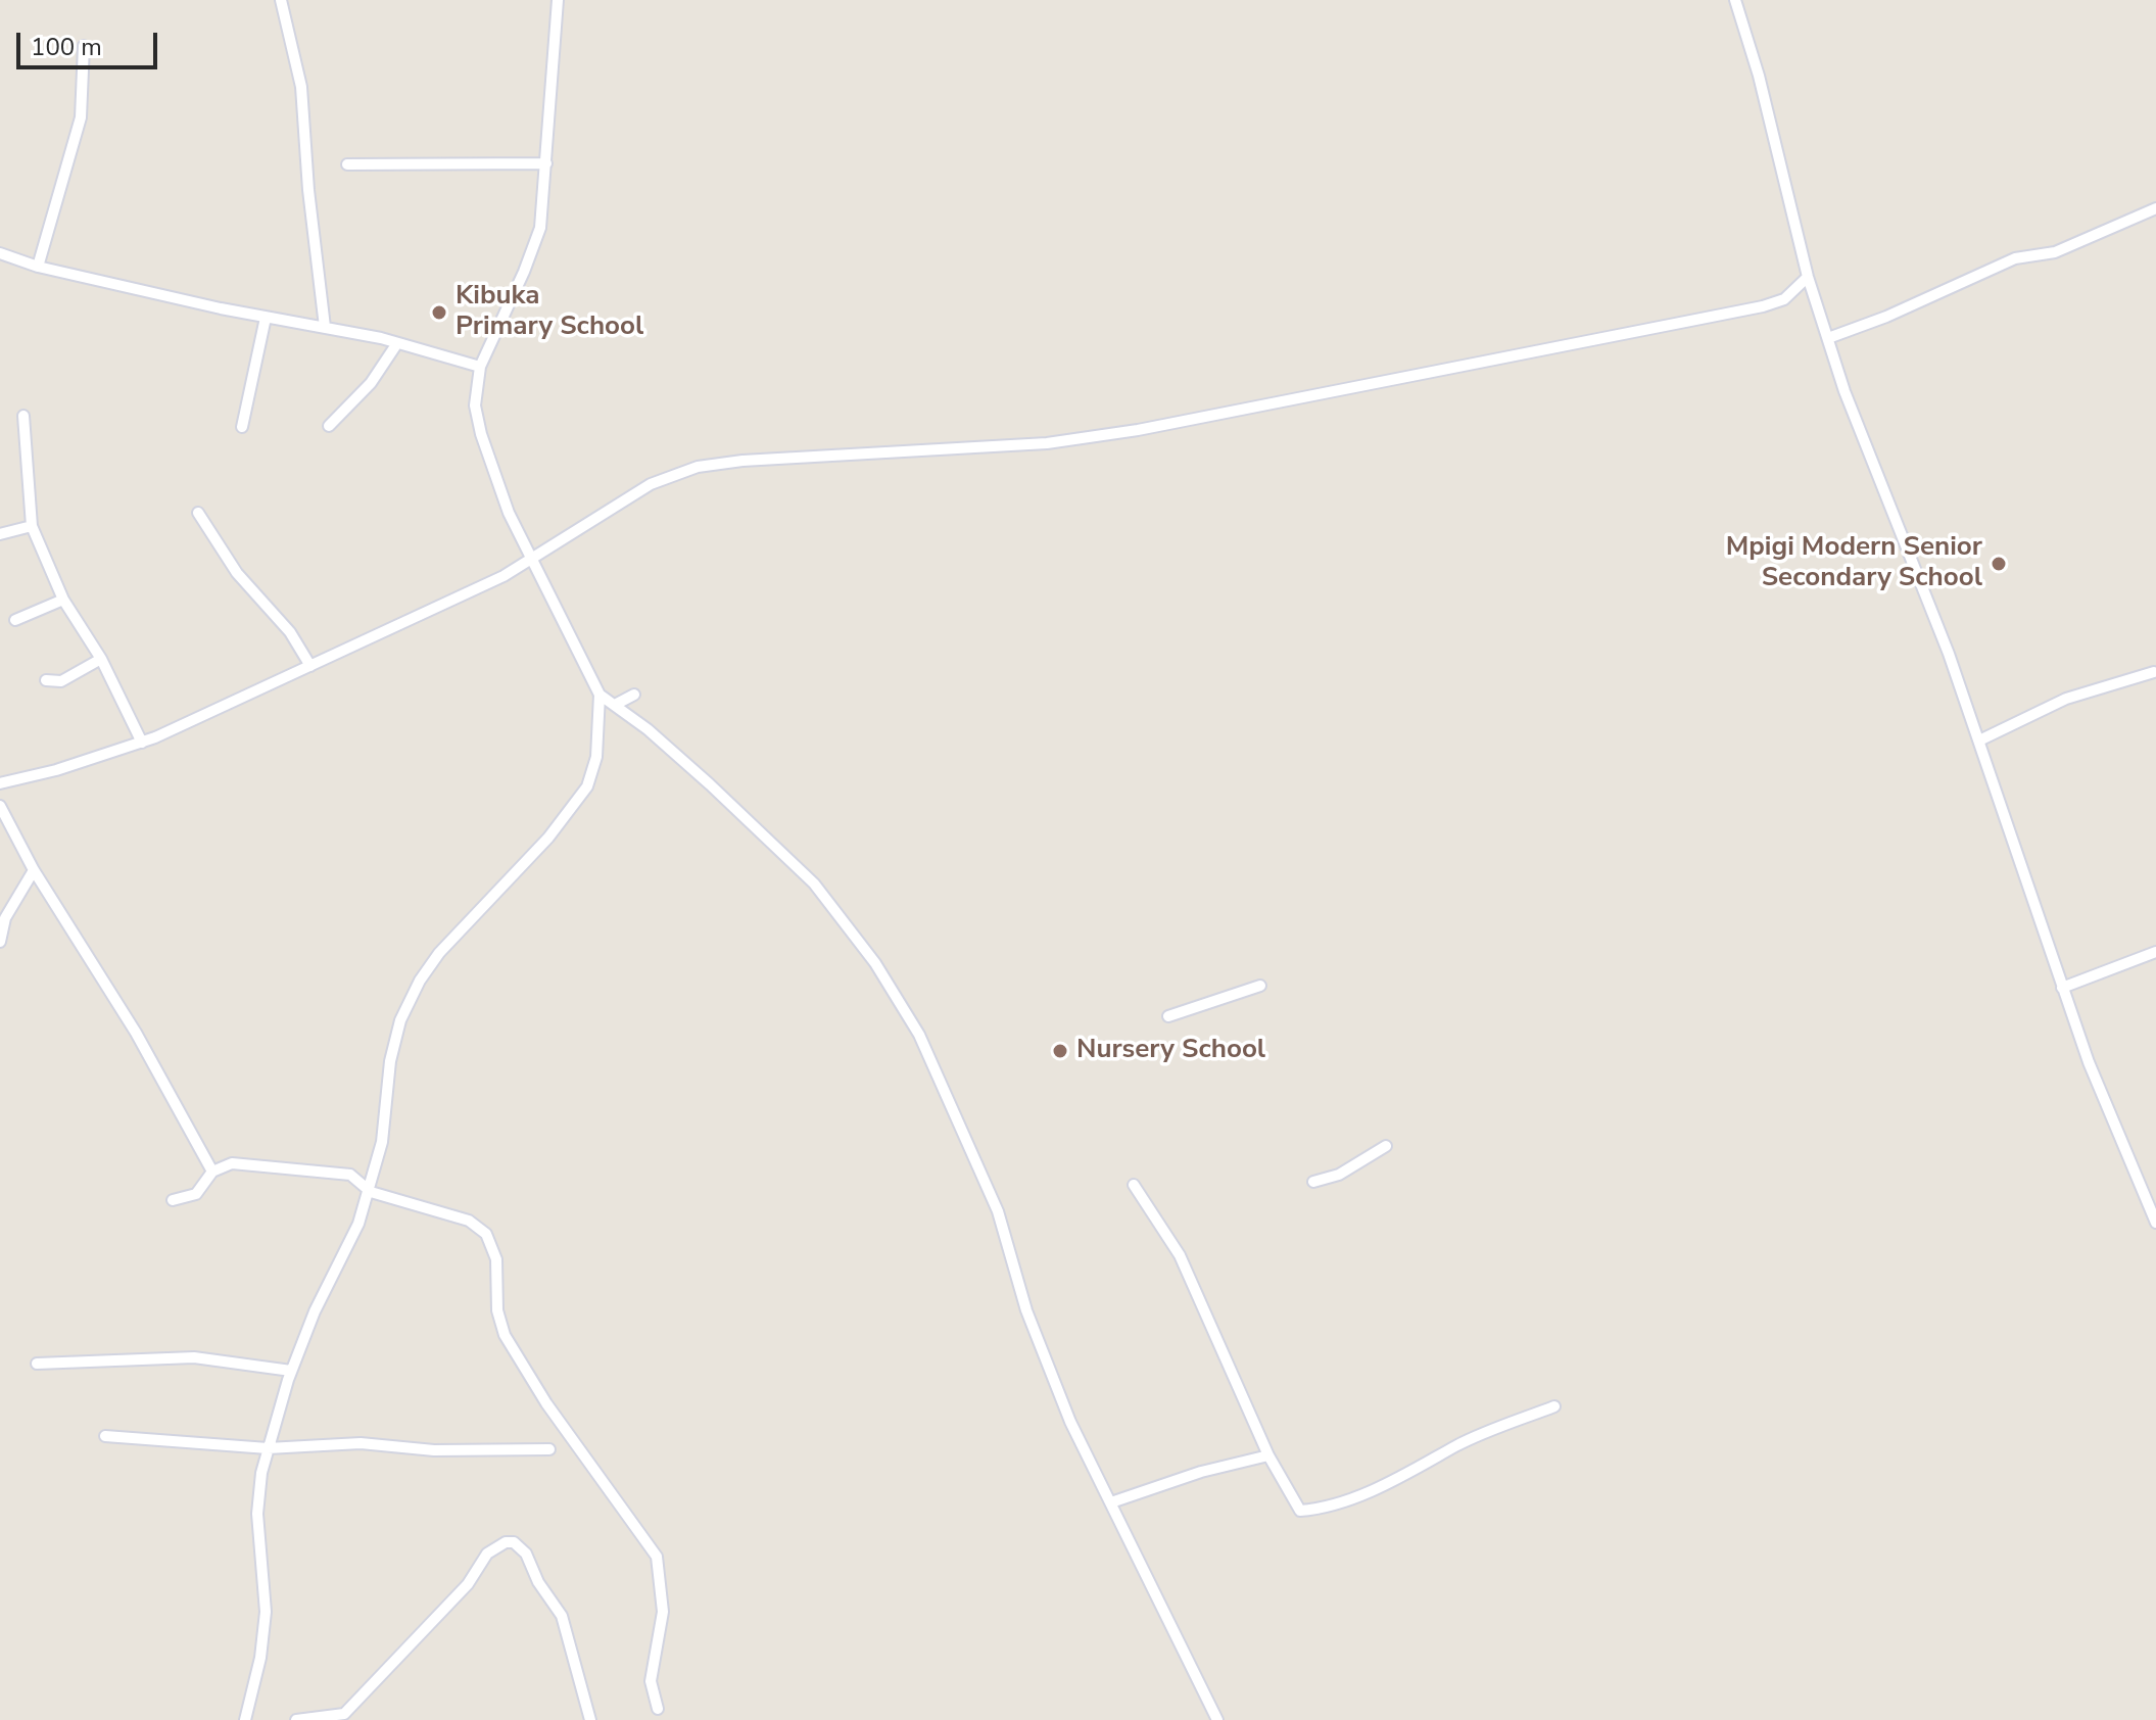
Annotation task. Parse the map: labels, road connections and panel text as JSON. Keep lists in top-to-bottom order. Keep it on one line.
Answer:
{"places":["Kibuka Primary School","Mpigi Modern Senior Secondary School","Nursery School"],"scale_bar":"100 m"}
